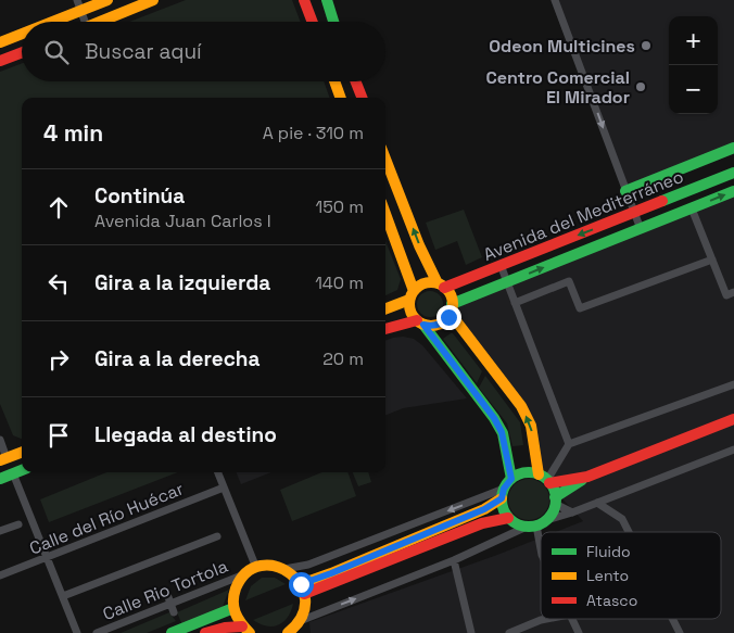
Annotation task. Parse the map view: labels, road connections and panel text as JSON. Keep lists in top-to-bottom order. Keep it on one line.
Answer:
{"streets":{"street":["Avenida del Mediterráneo","Calle del Río Huécar","Calle Rio Tortola"]},"places":["Odeon Multicines","Centro Comercial El Mirador"],"legend":["Fluido","Lento","Atasco"],"page":{"map_buttons":["+","−"],"search":"Buscar aquí","heading":["4 min","A pie · 310 m"],"list":[["Continúa","Avenida Juan Carlos I","150 m"],["Gira a la izquierda","140 m"],["Gira a la derecha","20 m"],"Llegada al destino"]}}
